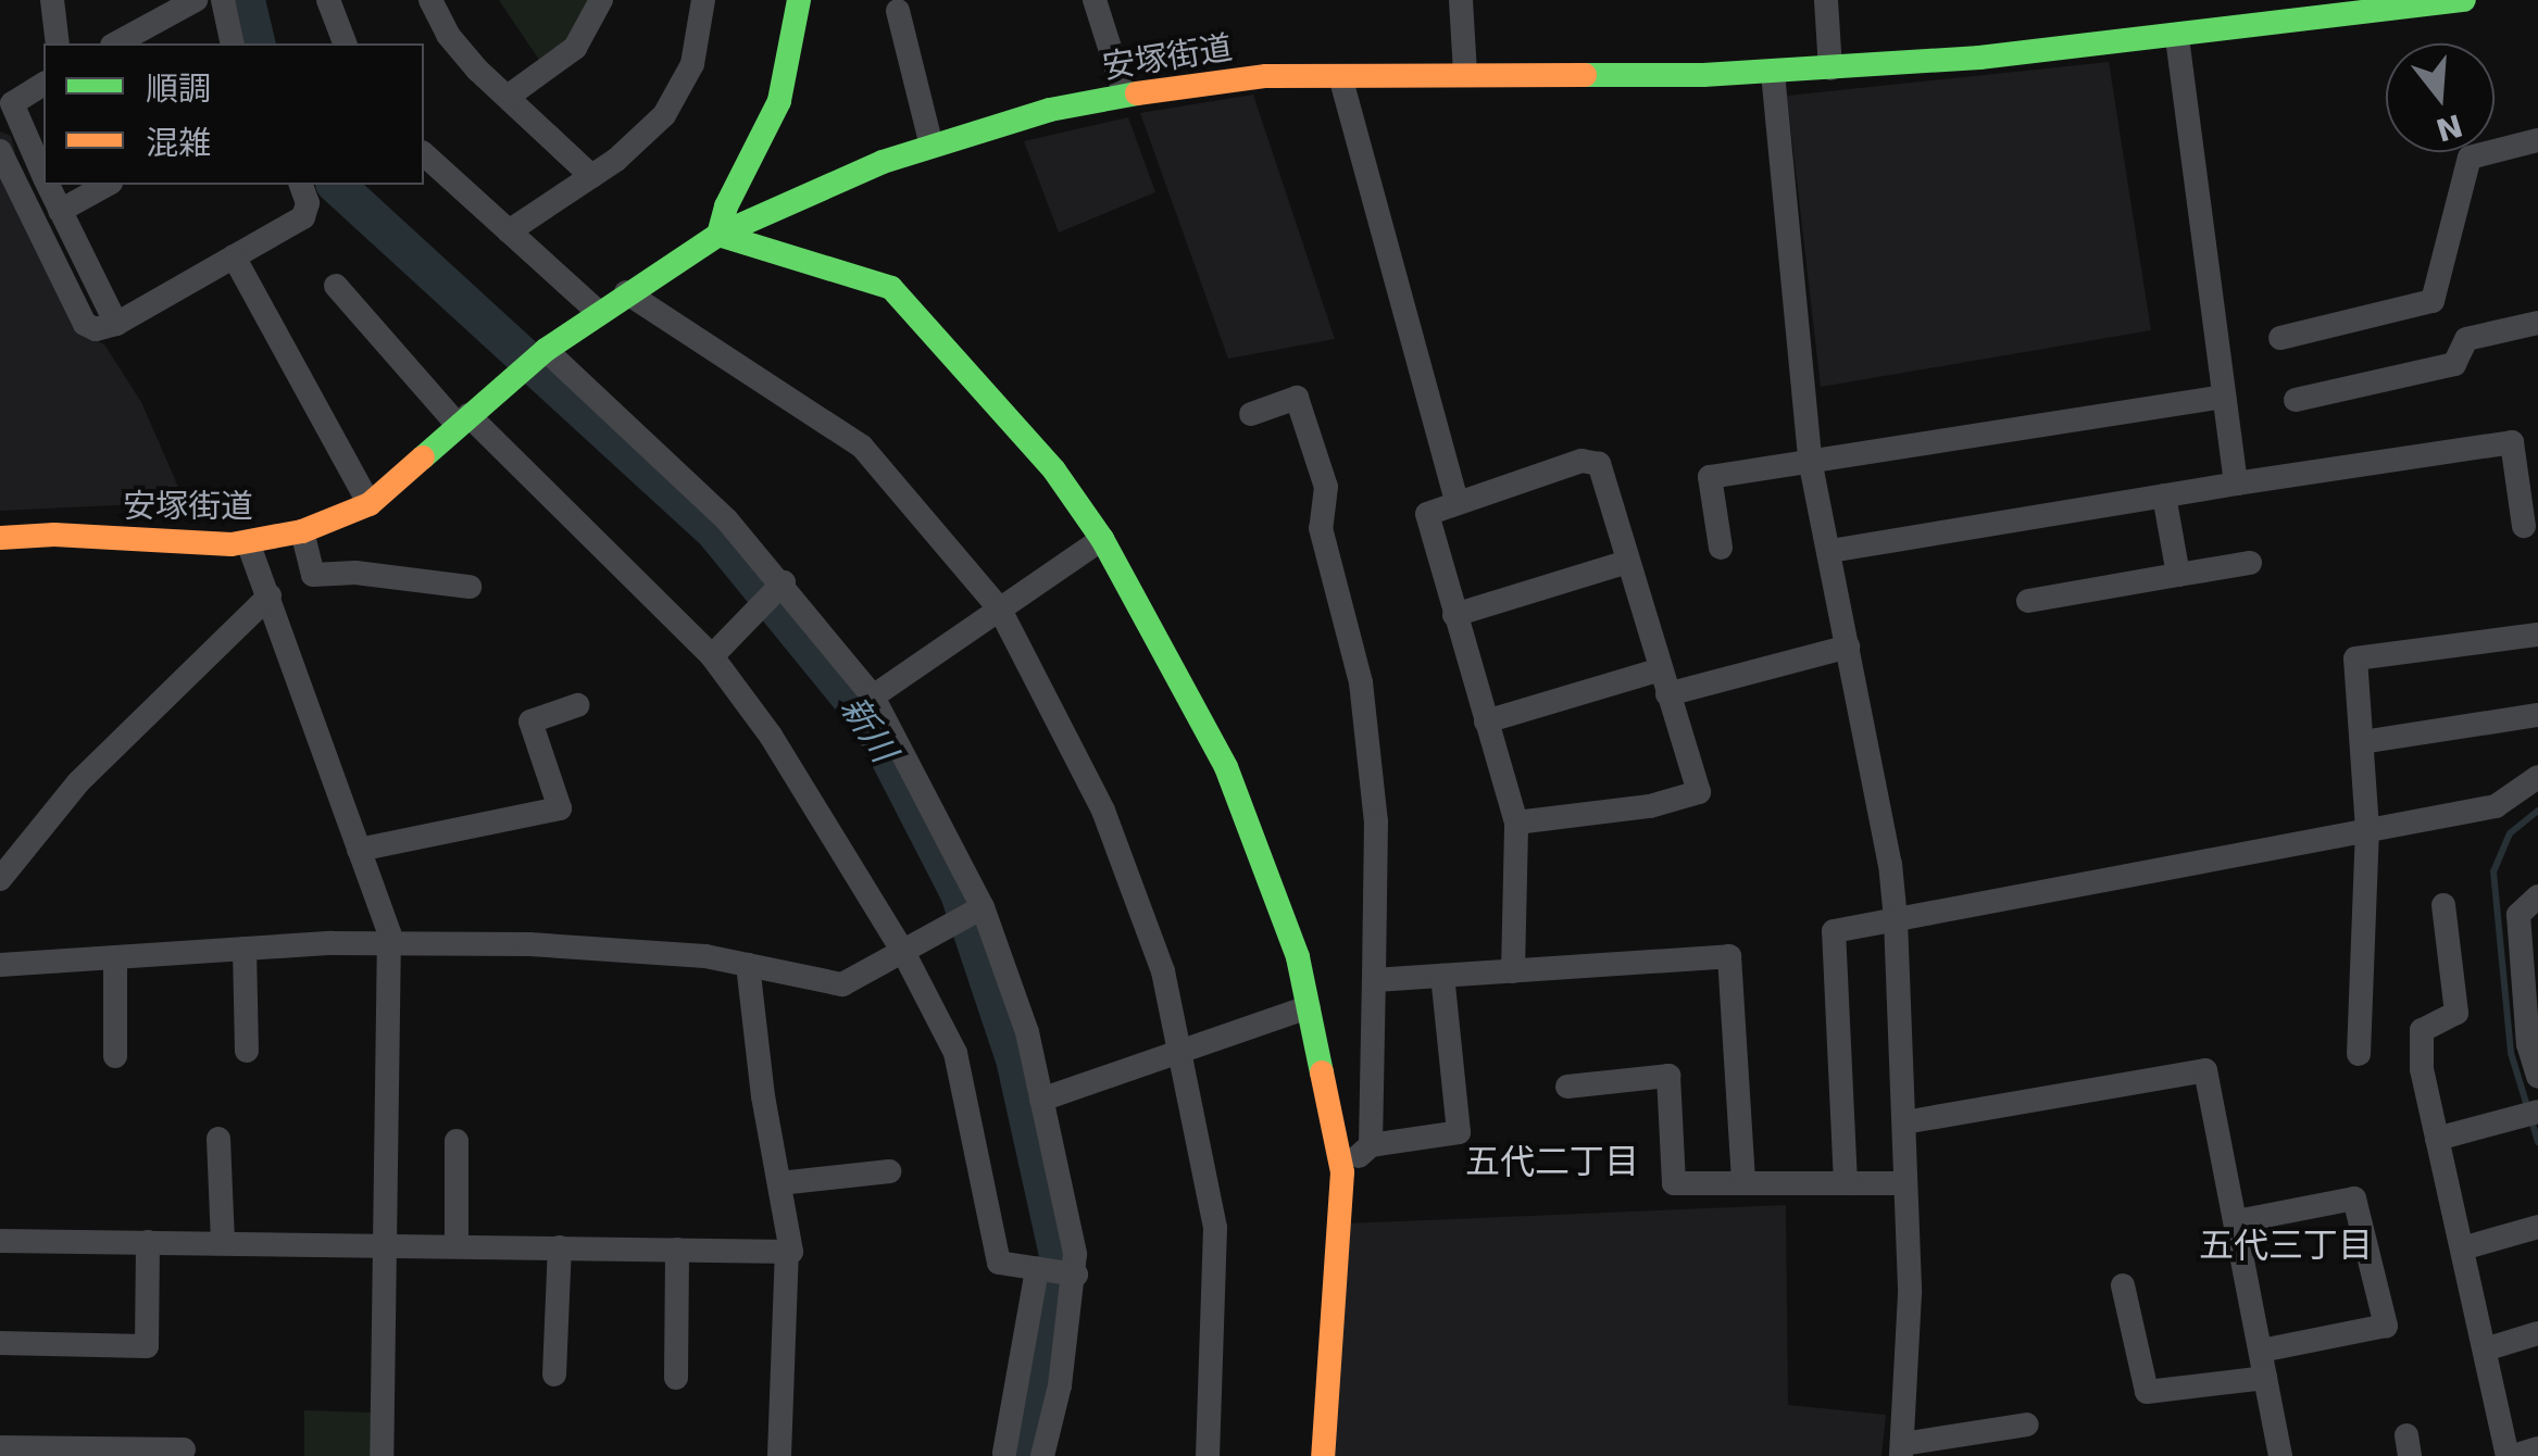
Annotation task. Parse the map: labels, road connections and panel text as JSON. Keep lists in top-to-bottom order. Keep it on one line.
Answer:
{"streets":{"main road":["安塚街道"]},"districts":["五代二丁目","五代三丁目"],"water":["新川"],"legend":["順調","混雑"],"north":"bottom"}
